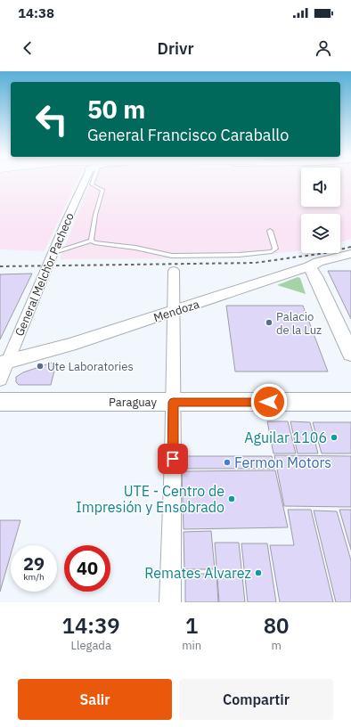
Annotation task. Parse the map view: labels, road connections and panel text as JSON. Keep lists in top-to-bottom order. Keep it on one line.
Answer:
{"streets":{"street":["General Melchor Pacheco","Mendoza","Paraguay"]},"crossings":[["General Melchor Pacheco","Mendoza"]],"places":["Palacio de la Luz","Ute Laboratories","Aguilar 1106","Fermon Motors","UTE - Centro de Impresión y Ensobrado","Remates Alvarez"],"page":{"status":"14:38","header":"Drivr","turn":["50 m","General Francisco Caraballo"],"speed":"29 km/h","limit":"40","eta":["14:39","Llegada","1","min","80","m"],"buttons":["Salir","Compartir"]}}
